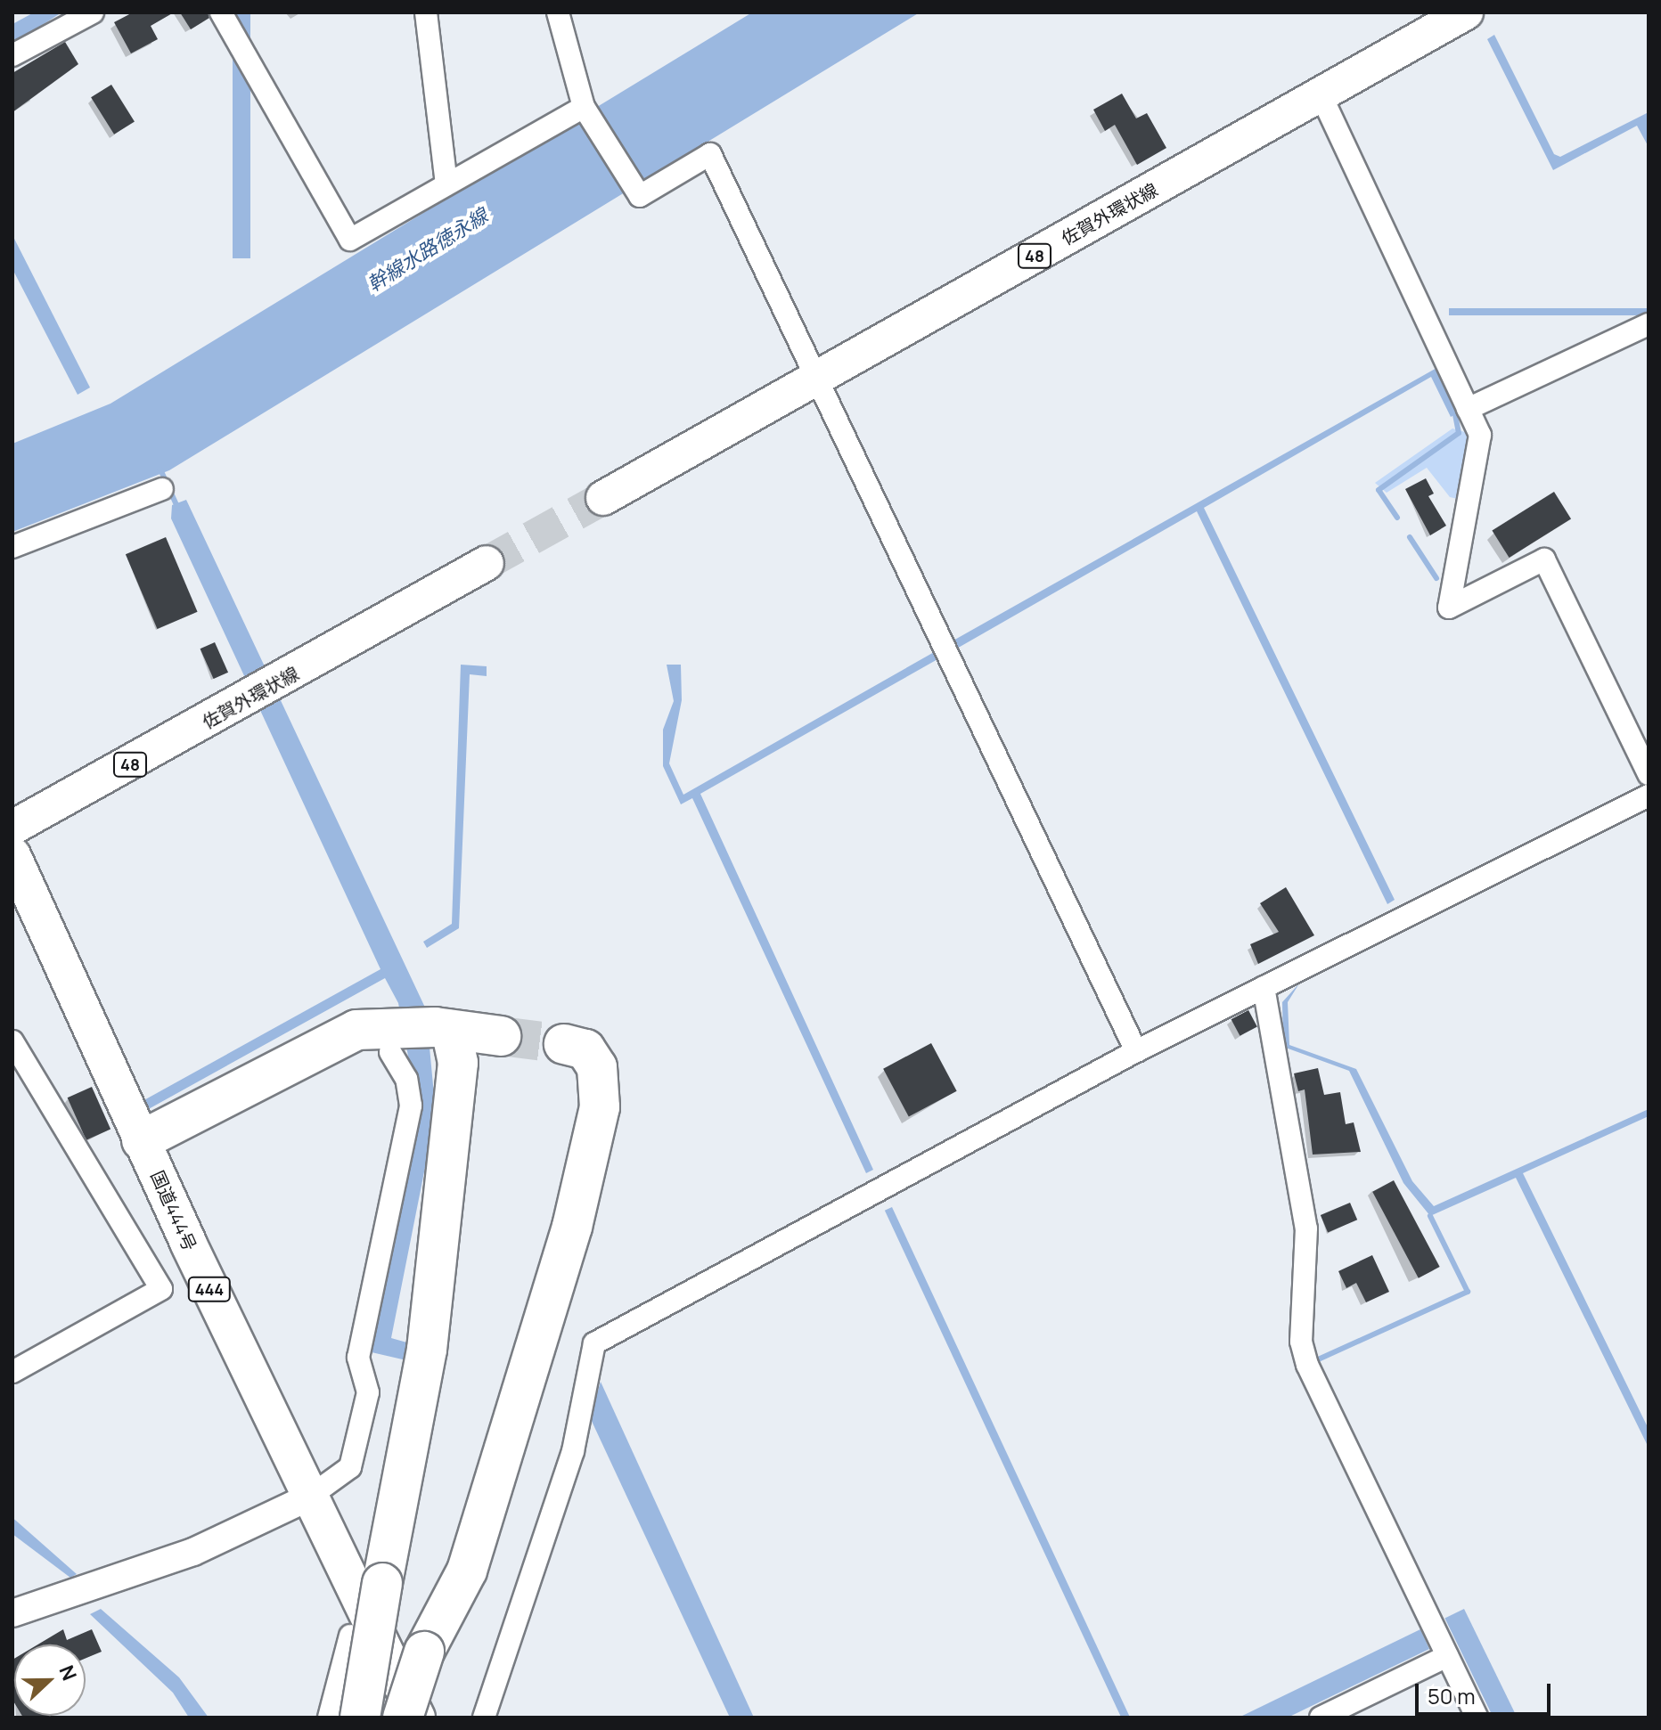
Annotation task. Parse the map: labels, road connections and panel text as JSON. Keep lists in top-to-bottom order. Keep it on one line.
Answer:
{"streets":{"highway":["国道444号","444"],"main road":["佐賀外環状線","48"]},"water":["幹線水路徳永線"],"scale_bar":"50 m","north":"right"}
